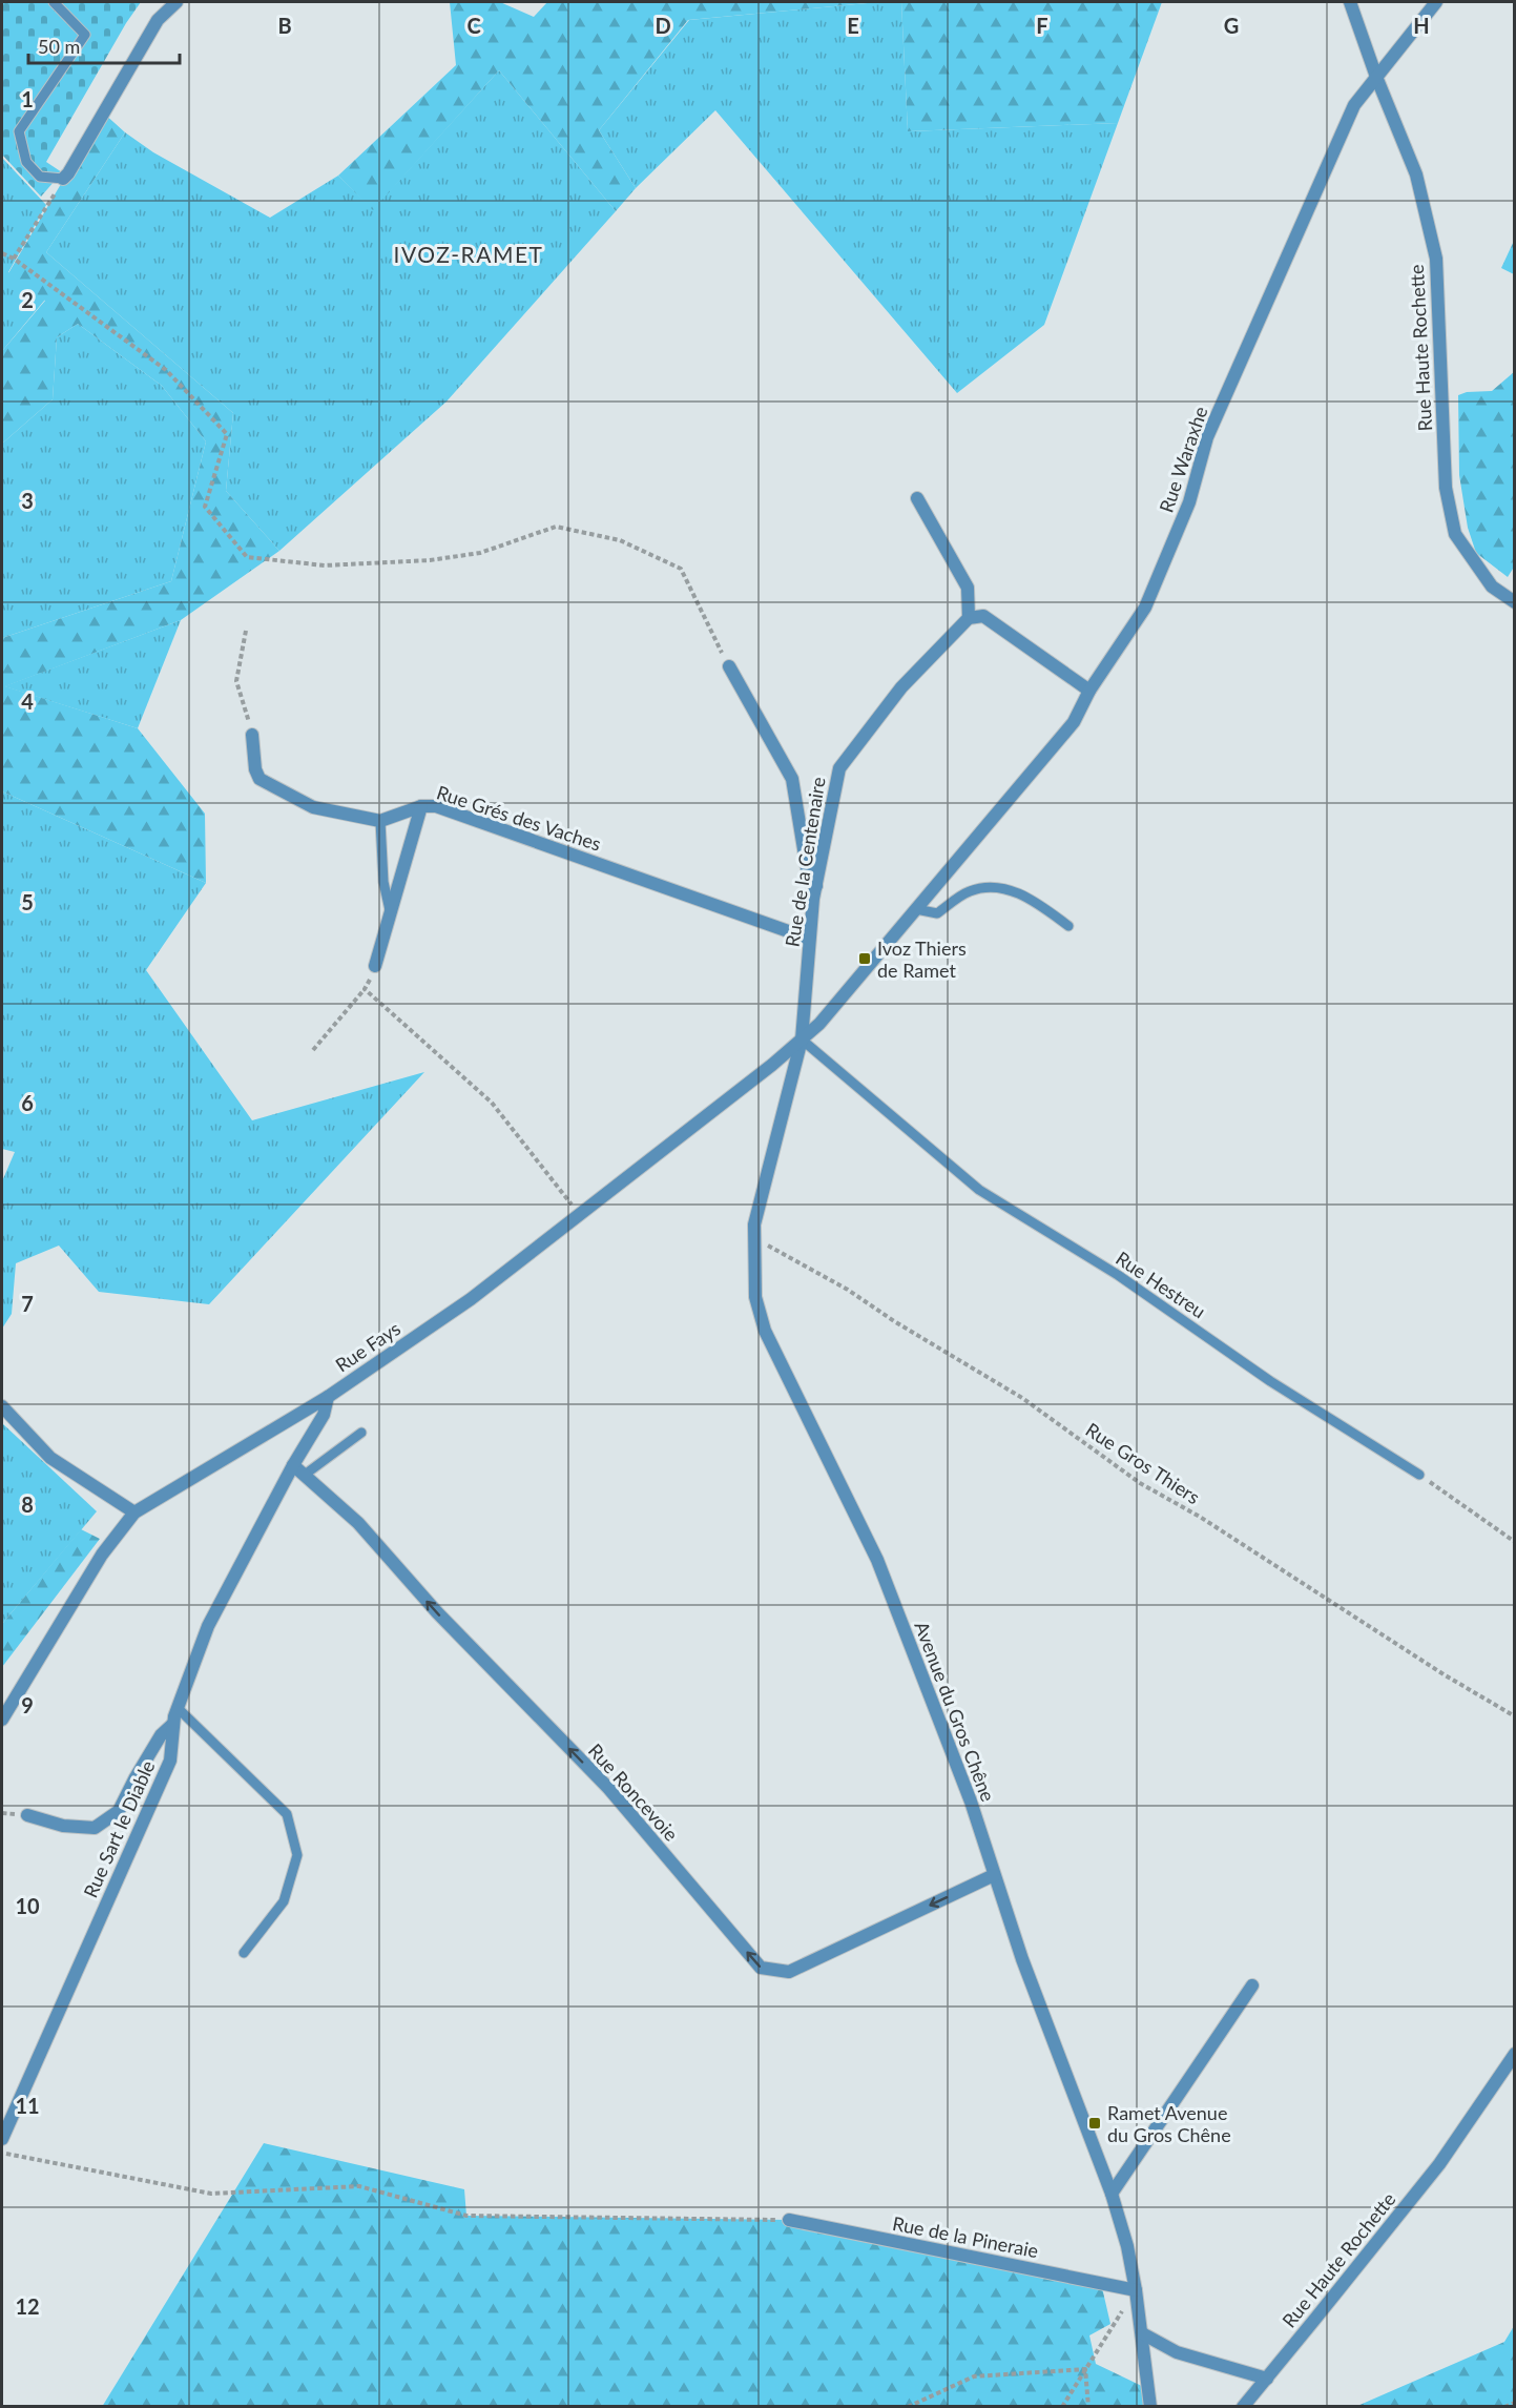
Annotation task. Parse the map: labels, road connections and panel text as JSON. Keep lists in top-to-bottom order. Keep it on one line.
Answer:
{"streets":{"street":["Rue Haute Rochette","Rue Waraxhe","Rue Grés des Vaches","Rue de la Centenaire","Rue Fays","Avenue du Gros Chêne","Rue Roncevoie","Rue Sart le Diable","Rue de la Pineraie"],"lane":["Rue Hestreu"],"path":["Rue Gros Thiers"]},"crossings":[["Rue Haute Rochette","Rue Waraxhe"],["Rue Waraxhe","Rue de la Centenaire"],["Rue Waraxhe","Rue Hestreu"],["Rue Waraxhe","Rue Fays"],["Rue Waraxhe","Avenue du Gros Chêne"],["Rue Grés des Vaches","Rue de la Centenaire"],["Rue de la Centenaire","Rue Hestreu"],["Rue de la Centenaire","Rue Fays"],["Rue de la Centenaire","Avenue du Gros Chêne"],["Rue Hestreu","Rue Fays"],["Rue Hestreu","Avenue du Gros Chêne"],["Rue Fays","Avenue du Gros Chêne"],["Rue Fays","Rue Sart le Diable"],["Rue Gros Thiers","Avenue du Gros Chêne"],["Avenue du Gros Chêne","Rue Roncevoie"],["Avenue du Gros Chêne","Rue de la Pineraie"],["Rue Roncevoie","Rue Sart le Diable"]],"one_way":["Rue Roncevoie"],"districts":["IVOZ-RAMET"],"places":{"transit":["Ivoz Thiers de Ramet","Ramet Avenue du Gros Chêne"]},"scale_bar":"50 m","grid":{"columns":["B","C","D","E","F","G","H"],"rows":["1","2","3","4","5","6","7","8","9","10","11","12"]}}
